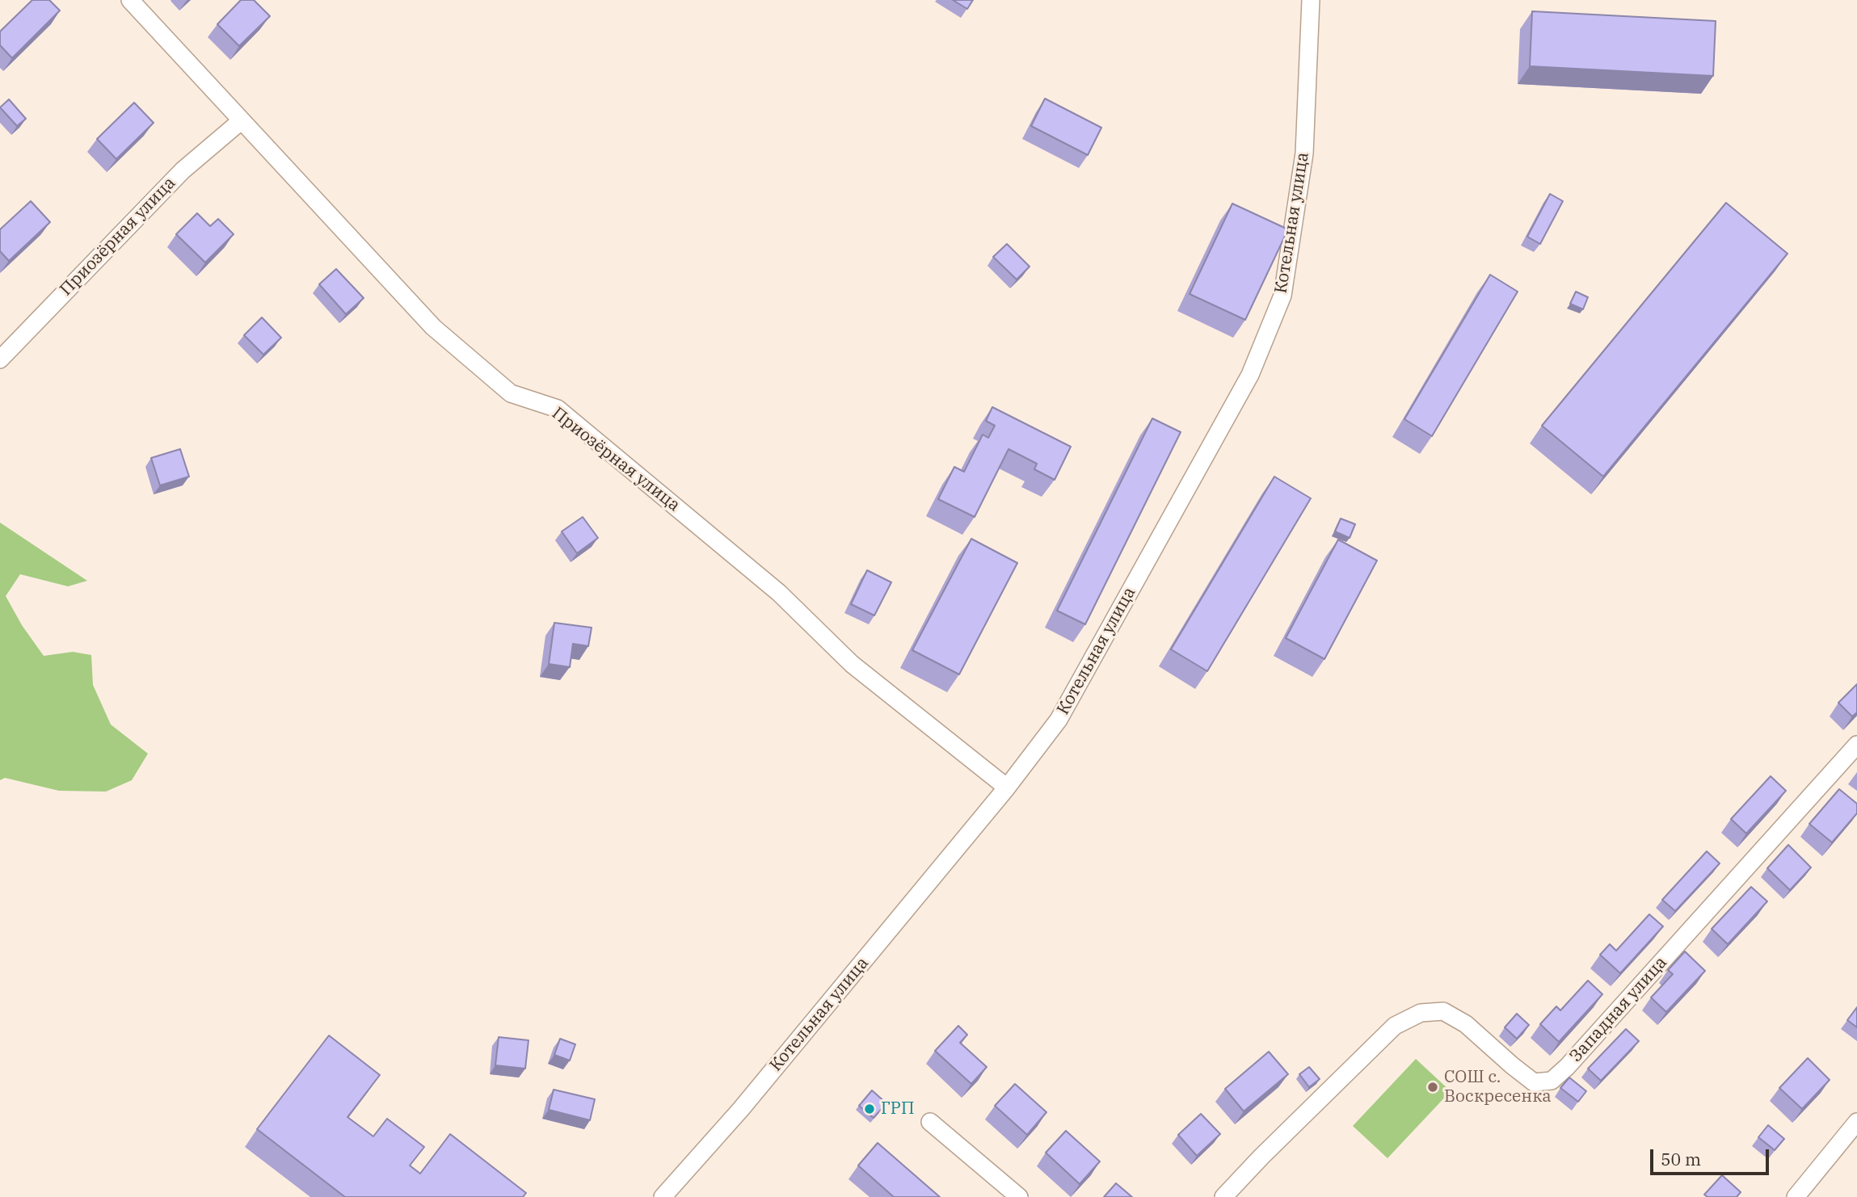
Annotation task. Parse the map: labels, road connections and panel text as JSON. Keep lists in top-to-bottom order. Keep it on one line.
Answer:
{"streets":{"street":["Котельная улица","Приозёрная улица","Западная улица"]},"crossings":[["Котельная улица","Приозёрная улица"]],"places":["СОШ с. Воскресенка","ГРП"],"scale_bar":"50 m"}
